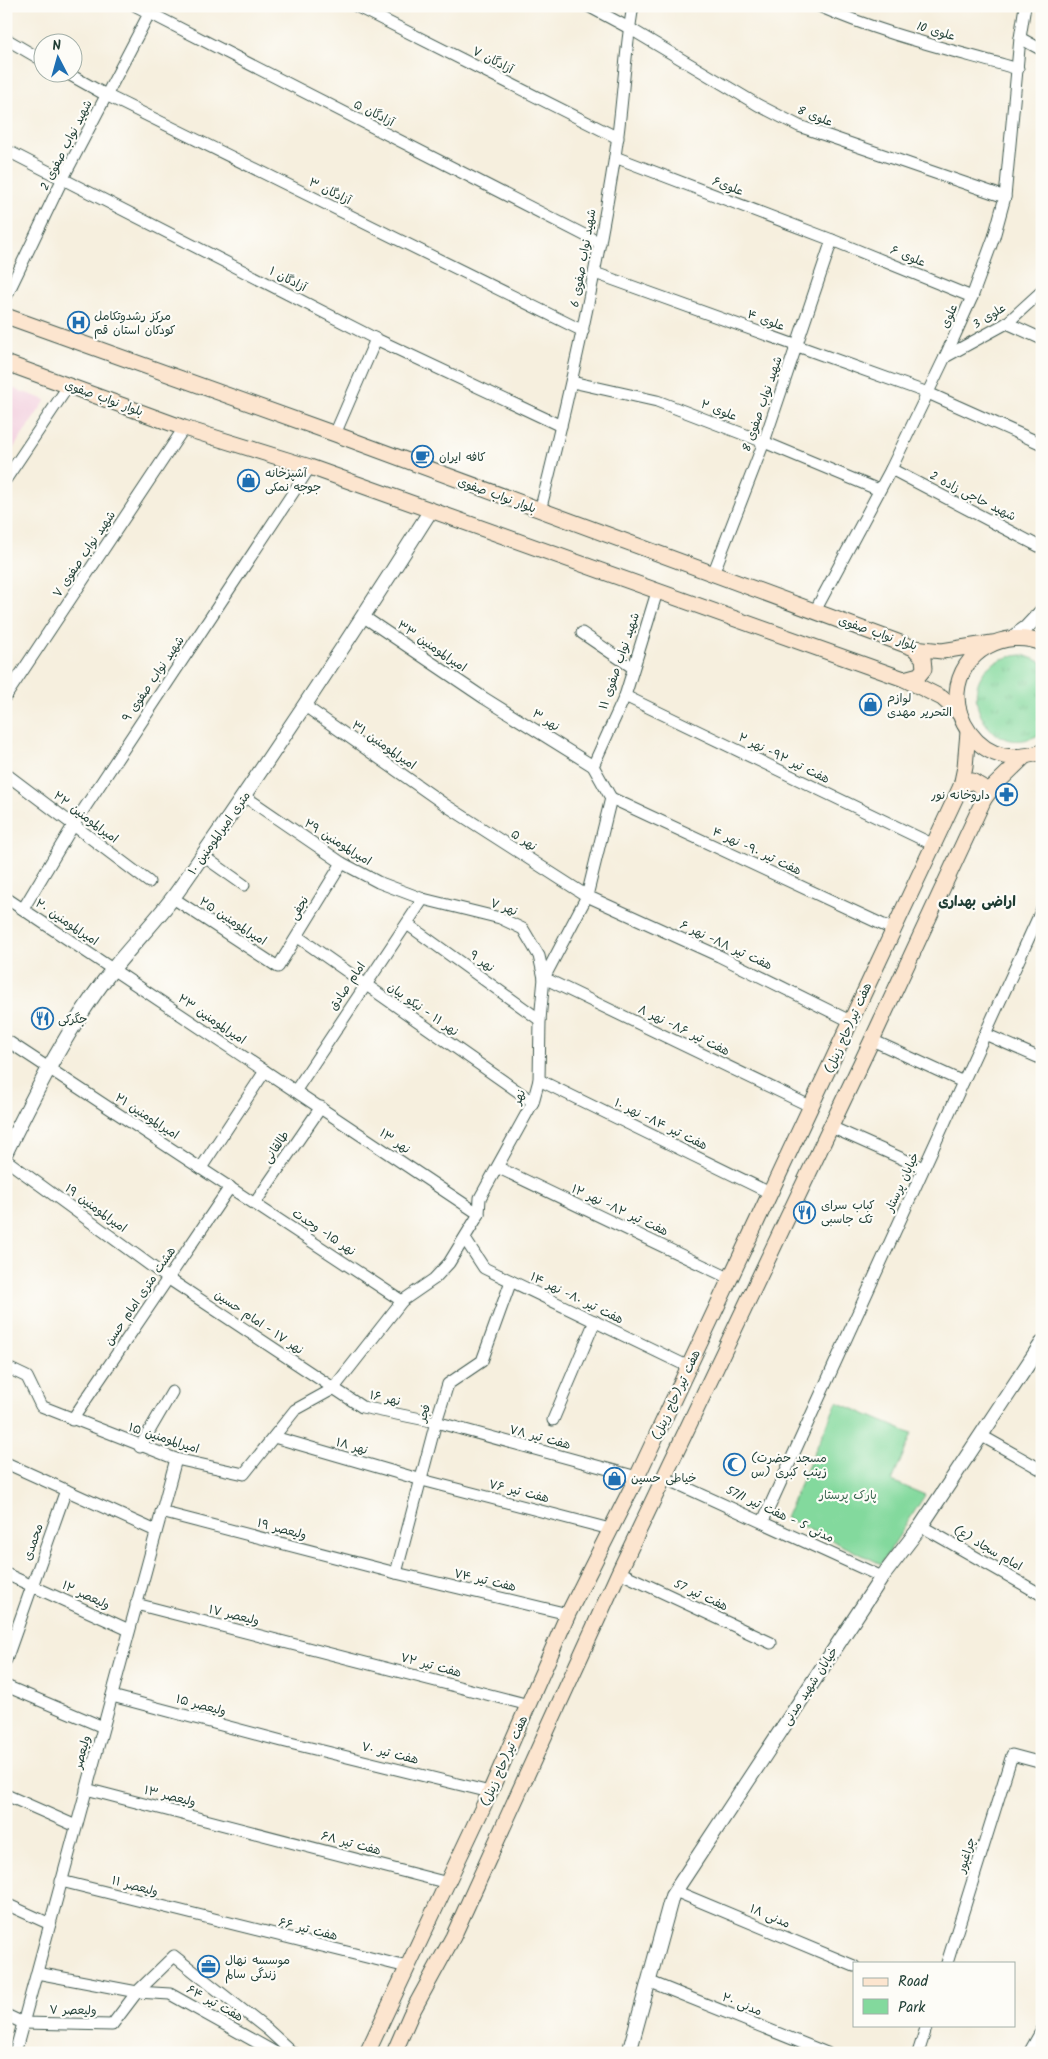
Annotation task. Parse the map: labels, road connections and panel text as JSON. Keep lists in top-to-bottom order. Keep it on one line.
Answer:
{"streets":{"main road":["بلوار نواب صفوی","هفت تیر(حاج زینل)"],"street":["علوی 10","آزادگان ۷","آزادگان ۵","علوی 8","شهید نواب صفوی 2","علوی۶","آزادگان ۳","علوی ۶","شهید نواب صفوی 6","آزادگان ۱","علوی","علوی 3","علوی ۴","شهید نواب صفوی 8","علوی ۲","شهید حاجی زاده 2","شهید نواب صفوی ۷","امیرالمومنین ۳۳","شهید نواب صفوی ۱۱","شهید نواب صفوی ۹","نهر ۳","امیرالمومنین ۳۱","هفت تیر ۹۲- نهر ۲","امیرالمومنین ۲۲","۱۰ متری امیرالمومنین","نهر ۵","امیرالمومنین ۲۹","هفت تیر ۹۰- نهر ۴","نهر ۷","نجفی","امیرالمومنین ۲۵","امیرالمومنین ۲۰","هفت تیر ۸۸- نهر ۶","نهر ۹","امام صادق","نهر ۱۱ - نیکو بیان","امیرالمومنین ۲۳","هفت تیر ۸۶- نهر ۸","نهر","امیرالمومنین ۲۱","هفت تیر ۸۴- نهر ۱۰","نهر ۱۳","طالقانی","خیابان پرستار","امیرالمومنین ۱۹","هفت تیر ۸۲- نهر ۱۲","نهر ۱۵- وحدت","هشت متری امام حسن","هفت تیر ۸۰- نهر ۱۴","نهر ۱۷ - امام حسین","نهر ۱۶","فجر","هفت تیر ۷۸","امیرالمومنین ۱۵","نهر ۱۸","هفت تیر ۷۶","مدنی 5 - هفت تیر 57/1","ولیعصر ۱۹","محمدی","امام سجاد (ع)","هفت تیر ۷۴","ولیعصر ۱۲","هفت تیر 57","ولیعصر ۱۷","هفت تیر ۷۲","خیابان شهید مدنی","ولیعصر ۱۵","ولیعصر","هفت تیر ۷۰","ولیعصر ۱۳","هفت تیر ۶۸","چراغپور","ولیعصر ۱۱","مدنی ۱۸","هفت تیر ۶۶","هفت تیر ۶۴","مدنی ۲۰","ولیعصر ۷"]},"crossings":[["علوی 10","علوی"],["آزادگان ۷","شهید نواب صفوی 6"],["آزادگان ۵","شهید نواب صفوی 2"],["آزادگان ۵","شهید نواب صفوی 6"],["علوی 8","شهید نواب صفوی 6"],["علوی 8","علوی"],["شهید نواب صفوی 2","آزادگان ۳"],["شهید نواب صفوی 2","آزادگان ۱"],["علوی۶","علوی ۶"],["علوی۶","شهید نواب صفوی 6"],["علوی۶","شهید نواب صفوی 8"],["آزادگان ۳","شهید نواب صفوی 6"],["علوی ۶","علوی"],["علوی ۶","شهید نواب صفوی 8"],["شهید نواب صفوی 6","آزادگان ۱"],["شهید نواب صفوی 6","علوی ۴"],["شهید نواب صفوی 6","بلوار نواب صفوی"],["شهید نواب صفوی 6","علوی ۲"],["علوی","علوی 3"],["علوی","علوی ۴"],["علوی","بلوار نواب صفوی"],["علوی","علوی ۲"],["علوی","شهید حاجی زاده 2"],["علوی ۴","شهید نواب صفوی 8"],["بلوار نواب صفوی","شهید نواب صفوی 8"],["بلوار نواب صفوی","شهید نواب صفوی ۷"],["بلوار نواب صفوی","شهید نواب صفوی ۱۱"],["بلوار نواب صفوی","شهید نواب صفوی ۹"],["بلوار نواب صفوی","۱۰ متری امیرالمومنین"],["شهید نواب صفوی 8","علوی ۲"],["امیرالمومنین ۳۳","نهر ۳"],["امیرالمومنین ۳۳","۱۰ متری امیرالمومنین"],["شهید نواب صفوی ۱۱","نهر ۳"],["شهید نواب صفوی ۱۱","هفت تیر ۹۲- نهر ۲"],["شهید نواب صفوی ۹","امیرالمومنین ۲۲"],["شهید نواب صفوی ۹","امیرالمومنین ۲۰"],["امیرالمومنین ۳۱","۱۰ متری امیرالمومنین"],["امیرالمومنین ۳۱","نهر ۵"],["هفت تیر ۹۲- نهر ۲","هفت تیر(حاج زینل)"],["۱۰ متری امیرالمومنین","امیرالمومنین ۲۹"],["۱۰ متری امیرالمومنین","امیرالمومنین ۲۵"],["۱۰ متری امیرالمومنین","امیرالمومنین ۲۰"],["۱۰ متری امیرالمومنین","امیرالمومنین ۲۳"],["۱۰ متری امیرالمومنین","امیرالمومنین ۲۱"],["نهر ۵","هفت تیر ۸۸- نهر ۶"],["نهر ۵","نهر"],["امیرالمومنین ۲۹","نهر ۷"],["امیرالمومنین ۲۹","نجفی"],["امیرالمومنین ۲۹","امام صادق"],["هفت تیر ۹۰- نهر ۴","هفت تیر(حاج زینل)"],["هفت تیر ۹۰- نهر ۴","نهر"],["نهر ۷","امام صادق"],["نهر ۷","هفت تیر ۸۶- نهر ۸"],["نهر ۷","نهر"],["نجفی","امیرالمومنین ۲۵"],["نجفی","نهر ۱۱ - نیکو بیان"],["امیرالمومنین ۲۰","امیرالمومنین ۲۳"],["هفت تیر ۸۸- نهر ۶","هفت تیر(حاج زینل)"],["هفت تیر ۸۸- نهر ۶","نهر"],["نهر ۹","امام صادق"],["نهر ۹","نهر"],["امام صادق","نهر ۱۱ - نیکو بیان"],["امام صادق","امیرالمومنین ۲۳"],["امام صادق","نهر ۱۳"],["نهر ۱۱ - نیکو بیان","نهر"],["امیرالمومنین ۲۳","نهر ۱۳"],["هفت تیر(حاج زینل)","هفت تیر ۸۶- نهر ۸"],["هفت تیر(حاج زینل)","هفت تیر ۸۴- نهر ۱۰"],["هفت تیر(حاج زینل)","هفت تیر ۸۲- نهر ۱۲"],["هفت تیر(حاج زینل)","هفت تیر ۸۰- نهر ۱۴"],["هفت تیر(حاج زینل)","هفت تیر ۷۸"],["هفت تیر(حاج زینل)","هفت تیر ۷۶"],["هفت تیر(حاج زینل)","مدنی 5 - هفت تیر 57/1"],["هفت تیر(حاج زینل)","هفت تیر ۷۴"],["هفت تیر(حاج زینل)","هفت تیر 57"],["هفت تیر(حاج زینل)","هفت تیر ۷۲"],["هفت تیر(حاج زینل)","هفت تیر ۷۰"],["هفت تیر(حاج زینل)","هفت تیر ۶۸"],["هفت تیر(حاج زینل)","هفت تیر ۶۶"],["هفت تیر ۸۶- نهر ۸","نهر"],["نهر","هفت تیر ۸۴- نهر ۱۰"],["نهر","نهر ۱۳"],["نهر","هفت تیر ۸۲- نهر ۱۲"],["نهر","نهر ۱۵- وحدت"],["نهر","هفت تیر ۸۰- نهر ۱۴"],["نهر","نهر ۱۷ - امام حسین"],["نهر","نهر ۱۶"],["نهر","امیرالمومنین ۱۵"],["امیرالمومنین ۲۱","نهر ۱۵- وحدت"],["امیرالمومنین ۲۱","هشت متری امام حسن"],["نهر ۱۳","طالقانی"],["طالقانی","نهر ۱۵- وحدت"],["خیابان پرستار","مدنی 5 - هفت تیر 57/1"],["امیرالمومنین ۱۹","هشت متری امام حسن"],["امیرالمومنین ۱۹","نهر ۱۷ - امام حسین"],["نهر ۱۵- وحدت","هشت متری امام حسن"],["هشت متری امام حسن","نهر ۱۷ - امام حسین"],["هشت متری امام حسن","امیرالمومنین ۱۵"],["هفت تیر ۸۰- نهر ۱۴","فجر"],["نهر ۱۷ - امام حسین","نهر ۱۶"],["نهر ۱۷ - امام حسین","امیرالمومنین ۱۵"],["نهر ۱۶","فجر"],["نهر ۱۶","هفت تیر ۷۸"],["نهر ۱۶","امیرالمومنین ۱۵"],["فجر","هفت تیر ۷۸"],["فجر","نهر ۱۸"],["فجر","هفت تیر ۷۶"],["فجر","ولیعصر ۱۹"],["فجر","هفت تیر ۷۴"],["امیرالمومنین ۱۵","نهر ۱۸"],["امیرالمومنین ۱۵","ولیعصر"],["نهر ۱۸","هفت تیر ۷۶"],["مدنی 5 - هفت تیر 57/1","خیابان شهید مدنی"],["ولیعصر ۱۹","هفت تیر ۷۴"],["ولیعصر ۱۹","ولیعصر"],["محمدی","ولیعصر ۱۲"],["امام سجاد (ع)","خیابان شهید مدنی"],["ولیعصر ۱۲","ولیعصر"],["ولیعصر ۱۷","هفت تیر ۷۲"],["ولیعصر ۱۷","ولیعصر"],["خیابان شهید مدنی","مدنی ۱۸"],["خیابان شهید مدنی","مدنی ۲۰"],["ولیعصر ۱۵","ولیعصر"],["ولیعصر ۱۵","هفت تیر ۷۰"],["ولیعصر","ولیعصر ۱۳"],["ولیعصر","ولیعصر ۱۱"],["ولیعصر","هفت تیر ۶۴"],["ولیعصر","ولیعصر ۷"],["ولیعصر ۱۳","هفت تیر ۶۸"],["ولیعصر ۱۱","هفت تیر ۶۶"],["هفت تیر ۶۴","ولیعصر ۷"]],"districts":["اراضی بهداری"],"parks":["پارک پرستار"],"places":{"hospital":["مرکز رشدوتکامل کودکان استان قم"],"cafe":["کافه ایران"],"shop":["آشپزخانه جوجه نمکی","لوازم التحریر مهدی","خیاطی حسین"],"pharmacy":["داروخانه نور"],"restaurant":["جگرکی","کباب سرای تک جاسبی"],"mosque":["(مسجد حضرت زینب کبری (س"],"office":["موسسه نهال زندگی سالم"]},"legend":["Road","Park"],"north":"top"}
